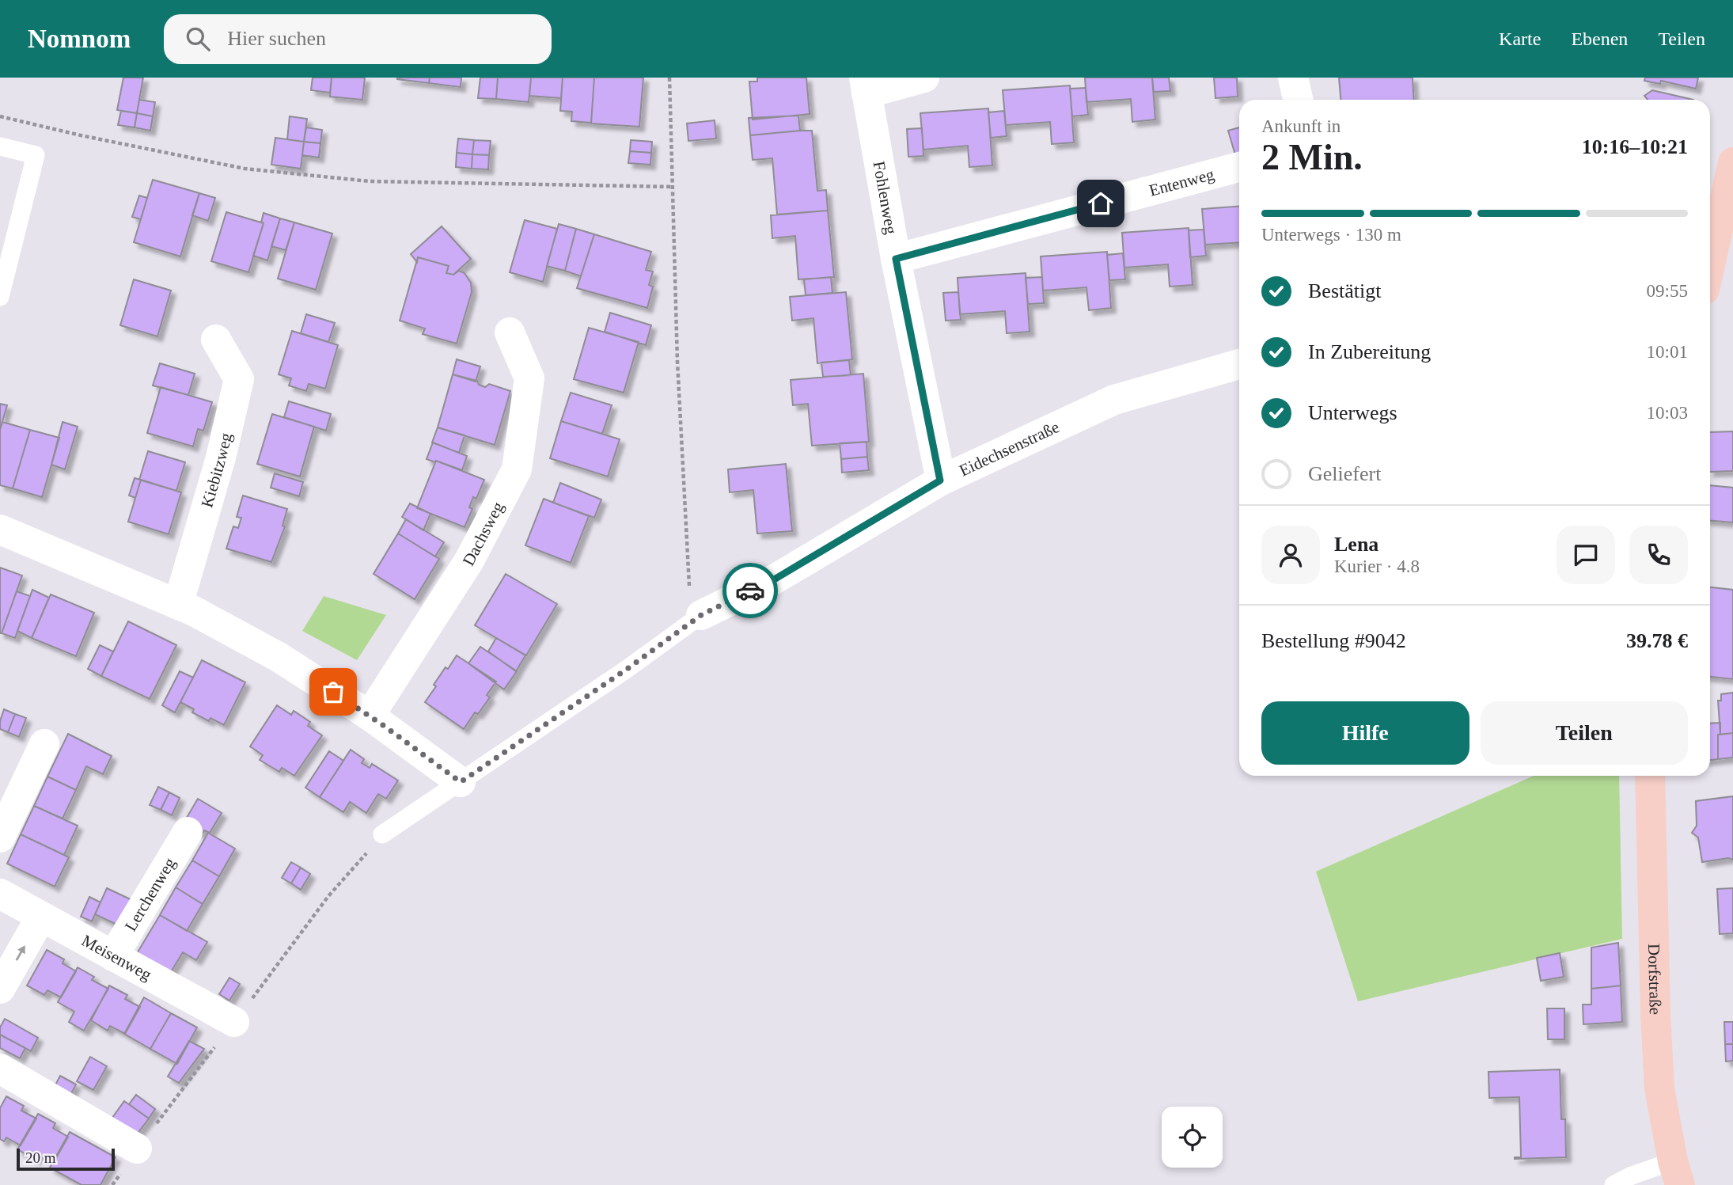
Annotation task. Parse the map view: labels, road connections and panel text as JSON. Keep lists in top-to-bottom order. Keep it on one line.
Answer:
{"streets":{"main road":["Dorfstraße"],"street":["Entenweg","Fohlenweg","Eidechsenstraße","Kiebitzweg","Dachsweg","Lerchenweg","Meisenweg"]},"crossings":[["Entenweg","Fohlenweg"],["Fohlenweg","Eidechsenstraße"],["Lerchenweg","Meisenweg"]],"scale_bar":"20 m","page":{"header":"Nomnom","search":"Hier suchen","nav":["Karte","Ebenen","Teilen"],"heading":["2 Min.","Ankunft in","10:16–10:21"],"panel":["Lena","Kurier · 4.8","Bestellung #9042","39.78 €"],"bar":"Unterwegs · 130 m","list":[["Bestätigt","09:55"],["In Zubereitung","10:01"],["Unterwegs","10:03"],"Geliefert"],"buttons":["Hilfe","Teilen"],"scale":"20 m"}}
